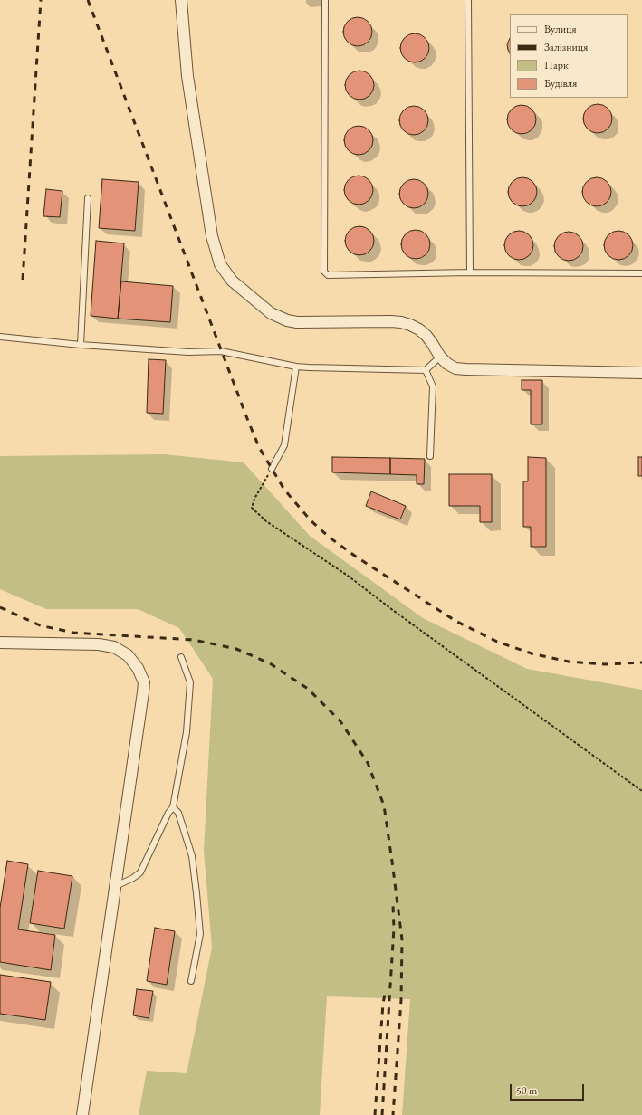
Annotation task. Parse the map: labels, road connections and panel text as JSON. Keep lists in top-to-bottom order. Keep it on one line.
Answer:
{"legend":["Вулиця","Залізниця","Парк","Будівля"],"scale_bar":"50 m"}
